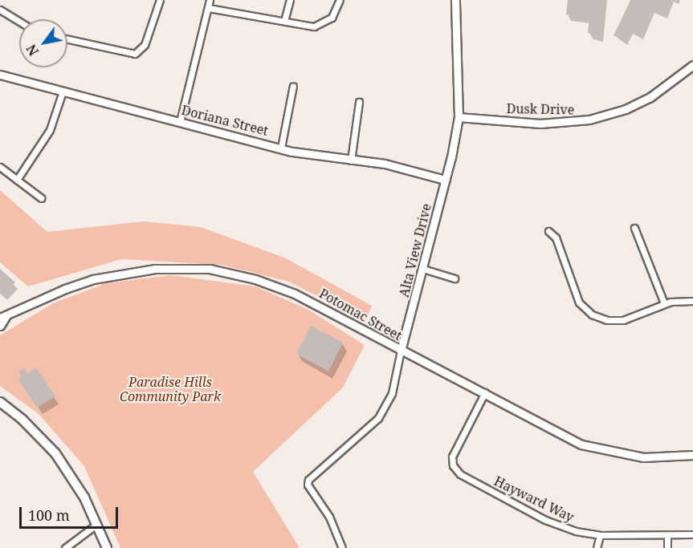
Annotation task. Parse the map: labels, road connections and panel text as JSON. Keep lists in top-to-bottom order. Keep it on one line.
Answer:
{"streets":{"street":["Dusk Drive","Doriana Street","Alta View Drive","Potomac Street","Hayward Way"]},"crossings":[["Dusk Drive","Alta View Drive"],["Doriana Street","Alta View Drive"],["Alta View Drive","Potomac Street"],["Potomac Street","Hayward Way"]],"parks":["Paradise Hills Community Park"],"scale_bar":"100 m","north":"bottom left"}
